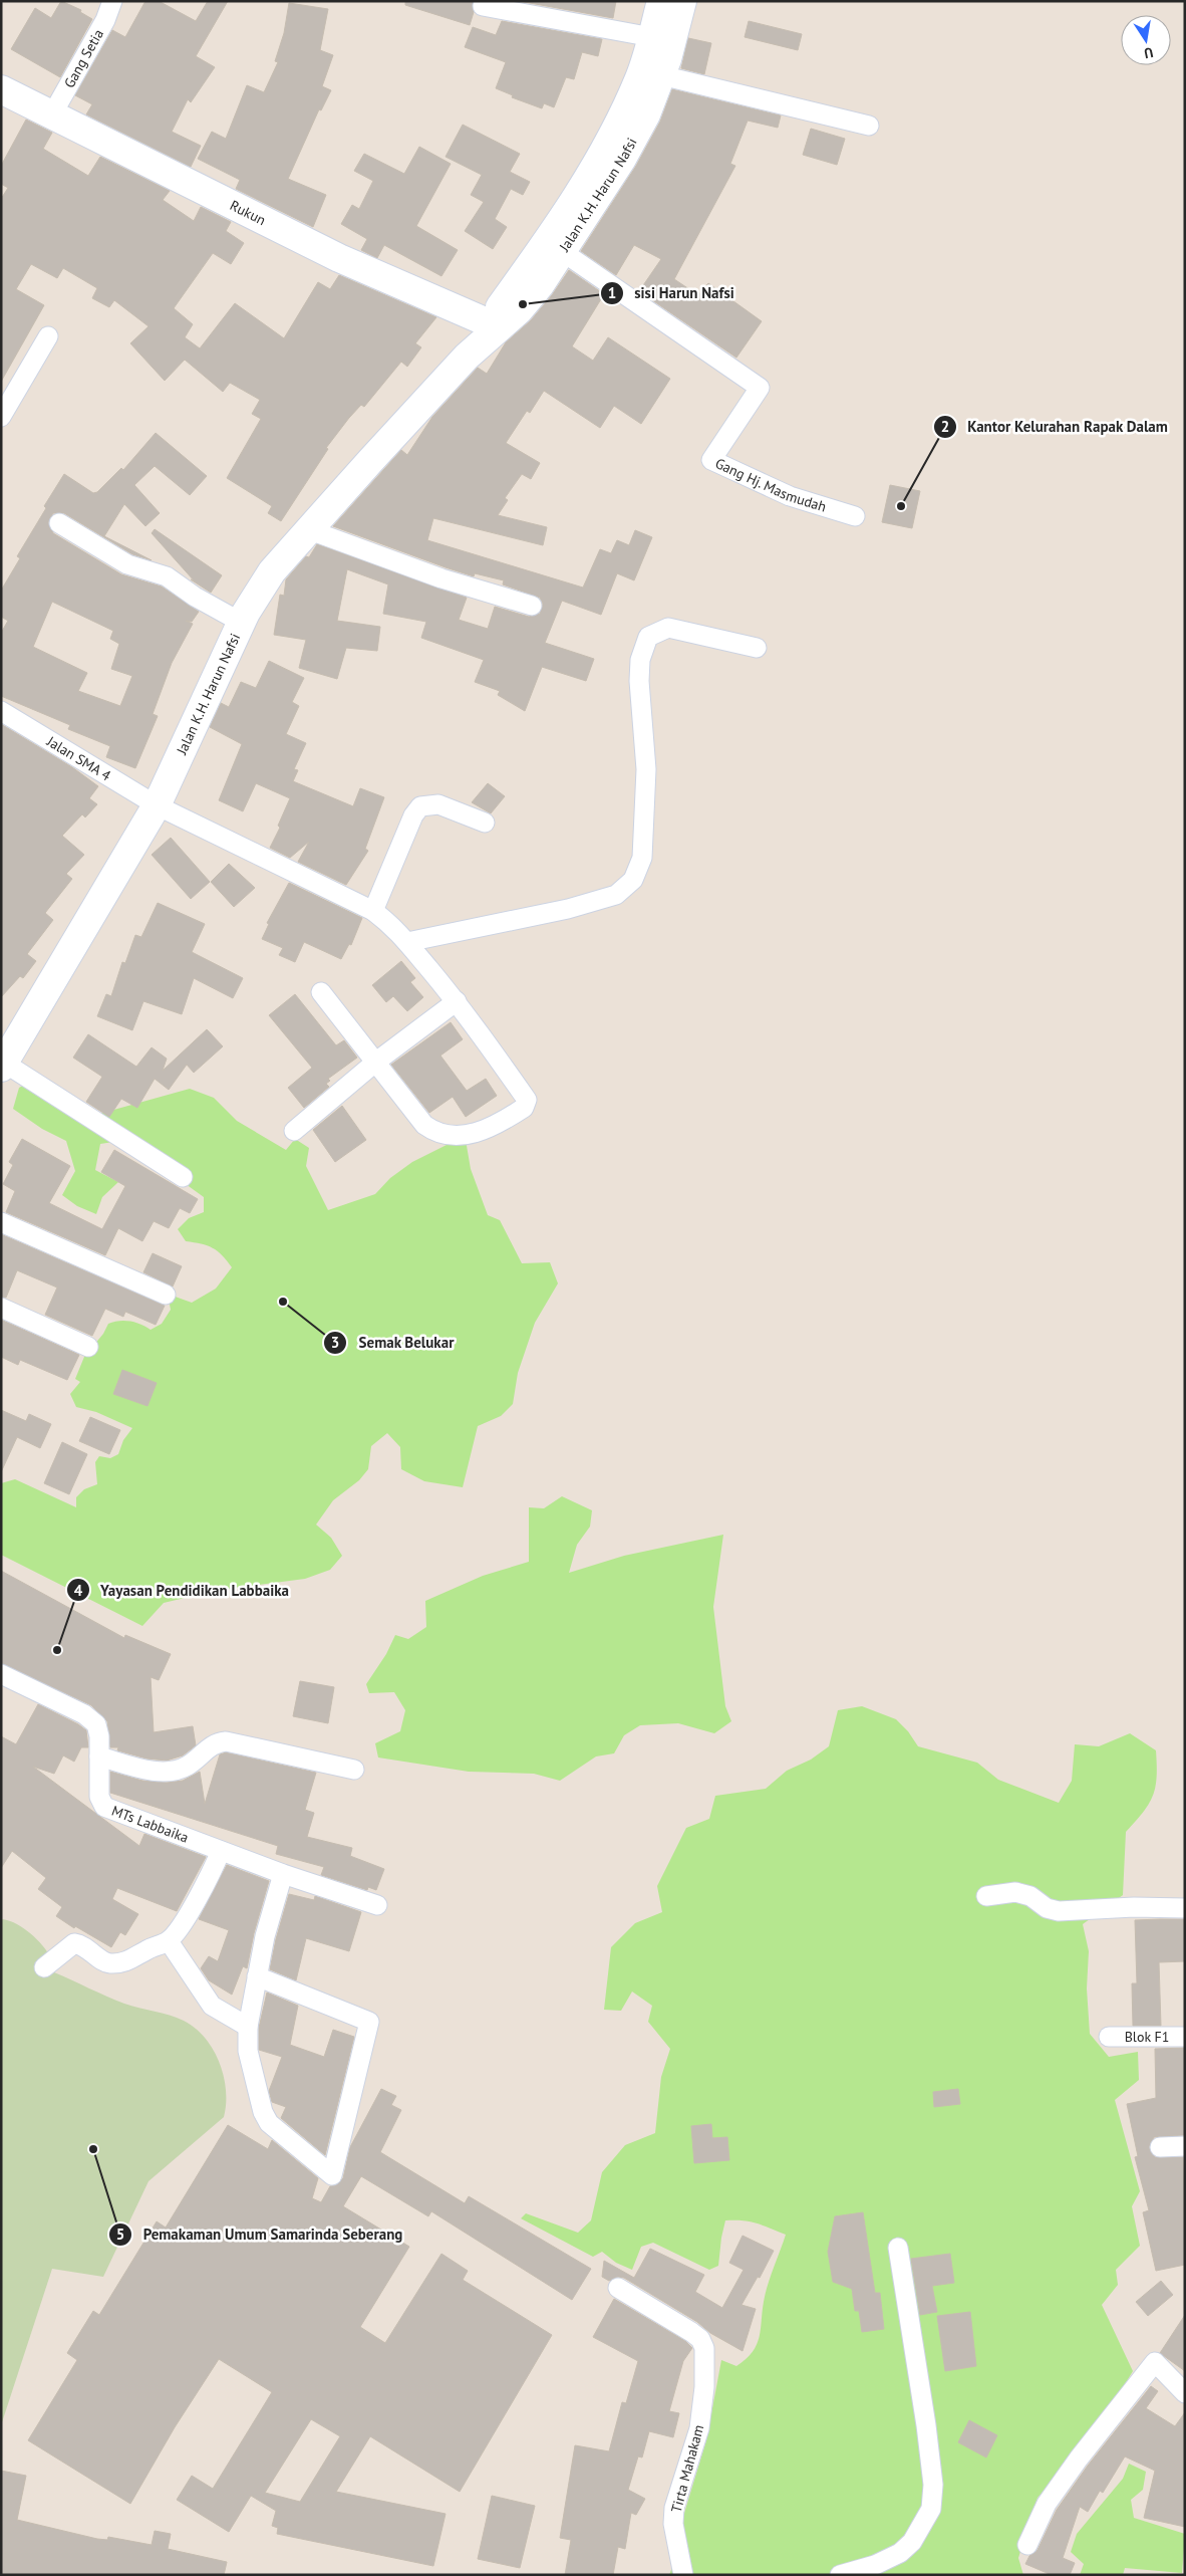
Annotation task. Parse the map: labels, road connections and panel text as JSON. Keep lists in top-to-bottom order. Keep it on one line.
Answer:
{"streets":{"main road":["Jalan K.H. Harun Nafsi","Rukun"],"street":["Gang Setia","Gang Hj. Masmudah","Jalan SMA 4","MTs Labbaika","Blok F1","Tirta Mahakam"]},"crossings":[["Gang Setia","Rukun"],["Jalan K.H. Harun Nafsi","Rukun"],["Jalan K.H. Harun Nafsi","Gang Hj. Masmudah"],["Jalan K.H. Harun Nafsi","Jalan SMA 4"]],"places":["sisi Harun Nafsi","Kantor Kelurahan Rapak Dalam","Semak Belukar","Yayasan Pendidikan Labbaika","Pemakaman Umum Samarinda Seberang"],"north":"bottom"}
